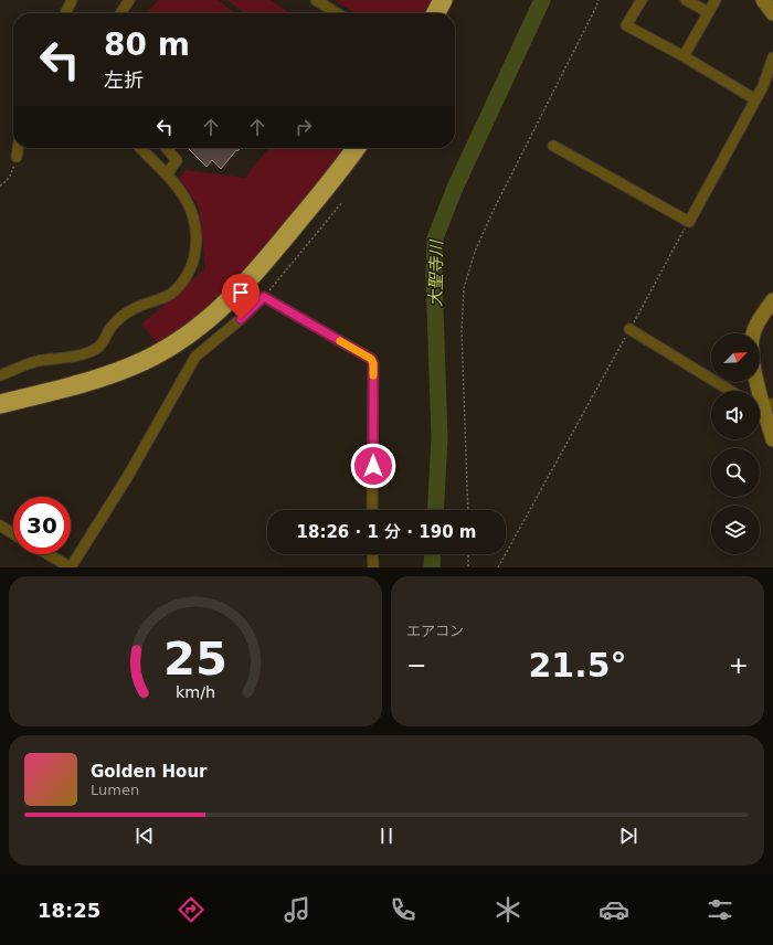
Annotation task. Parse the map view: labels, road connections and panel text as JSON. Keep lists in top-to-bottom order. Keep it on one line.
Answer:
{"water":["大聖寺川"],"north":"top right","page":{"turn":["80 m","左折"],"limit":"30","trip":"18:26 · 1 分 · 190 m","tile":"エアコン","heat":["−","21.5°","+"],"song":["Golden Hour","Lumen"],"tabs":"18:25","gauge":["25","km/h"]}}
